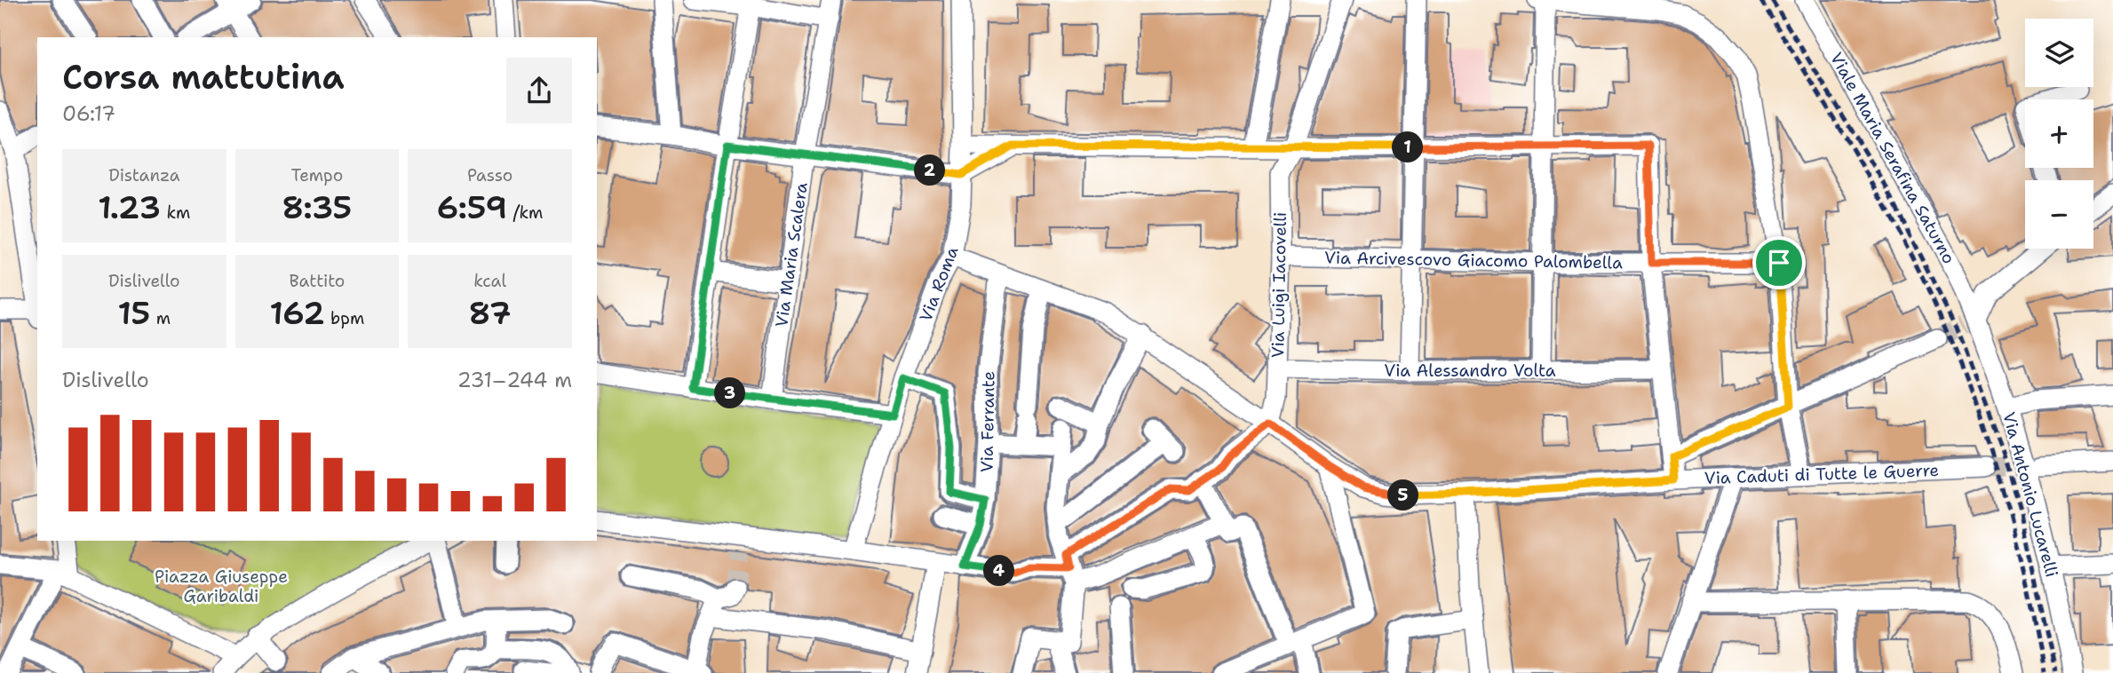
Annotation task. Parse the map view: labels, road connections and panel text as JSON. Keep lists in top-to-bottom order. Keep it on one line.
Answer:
{"streets":{"street":["Viale Maria Serafina Saturno","Via Maria Scalera","Via Arcivescovo Giacomo Palombella","Via Roma","Via Luigi Iacovelli","Via Alessandro Volta","Via Ferrante","Via Caduti di Tutte le Guerre","Via Antonio Lucarelli"]},"crossings":[["Viale Maria Serafina Saturno","Via Antonio Lucarelli"],["Via Arcivescovo Giacomo Palombella","Via Luigi Iacovelli"],["Via Roma","Via Caduti di Tutte le Guerre"],["Via Luigi Iacovelli","Via Alessandro Volta"],["Via Luigi Iacovelli","Via Caduti di Tutte le Guerre"],["Via Ferrante","Via Caduti di Tutte le Guerre"]],"parks":["Piazza Giuseppe Garibaldi"],"page":{"map_buttons":["+","−"],"heading":["Corsa mattutina","06:17"],"pins":["1","2","3","5","4"],"stats":[["Distanza","1.23 km"],["Tempo","8:35"],["Passo","6:59 /km"],["Dislivello","15 m"],["Battito","162 bpm"],["kcal","87"]],"chart":["Dislivello","231–244 m"]}}
